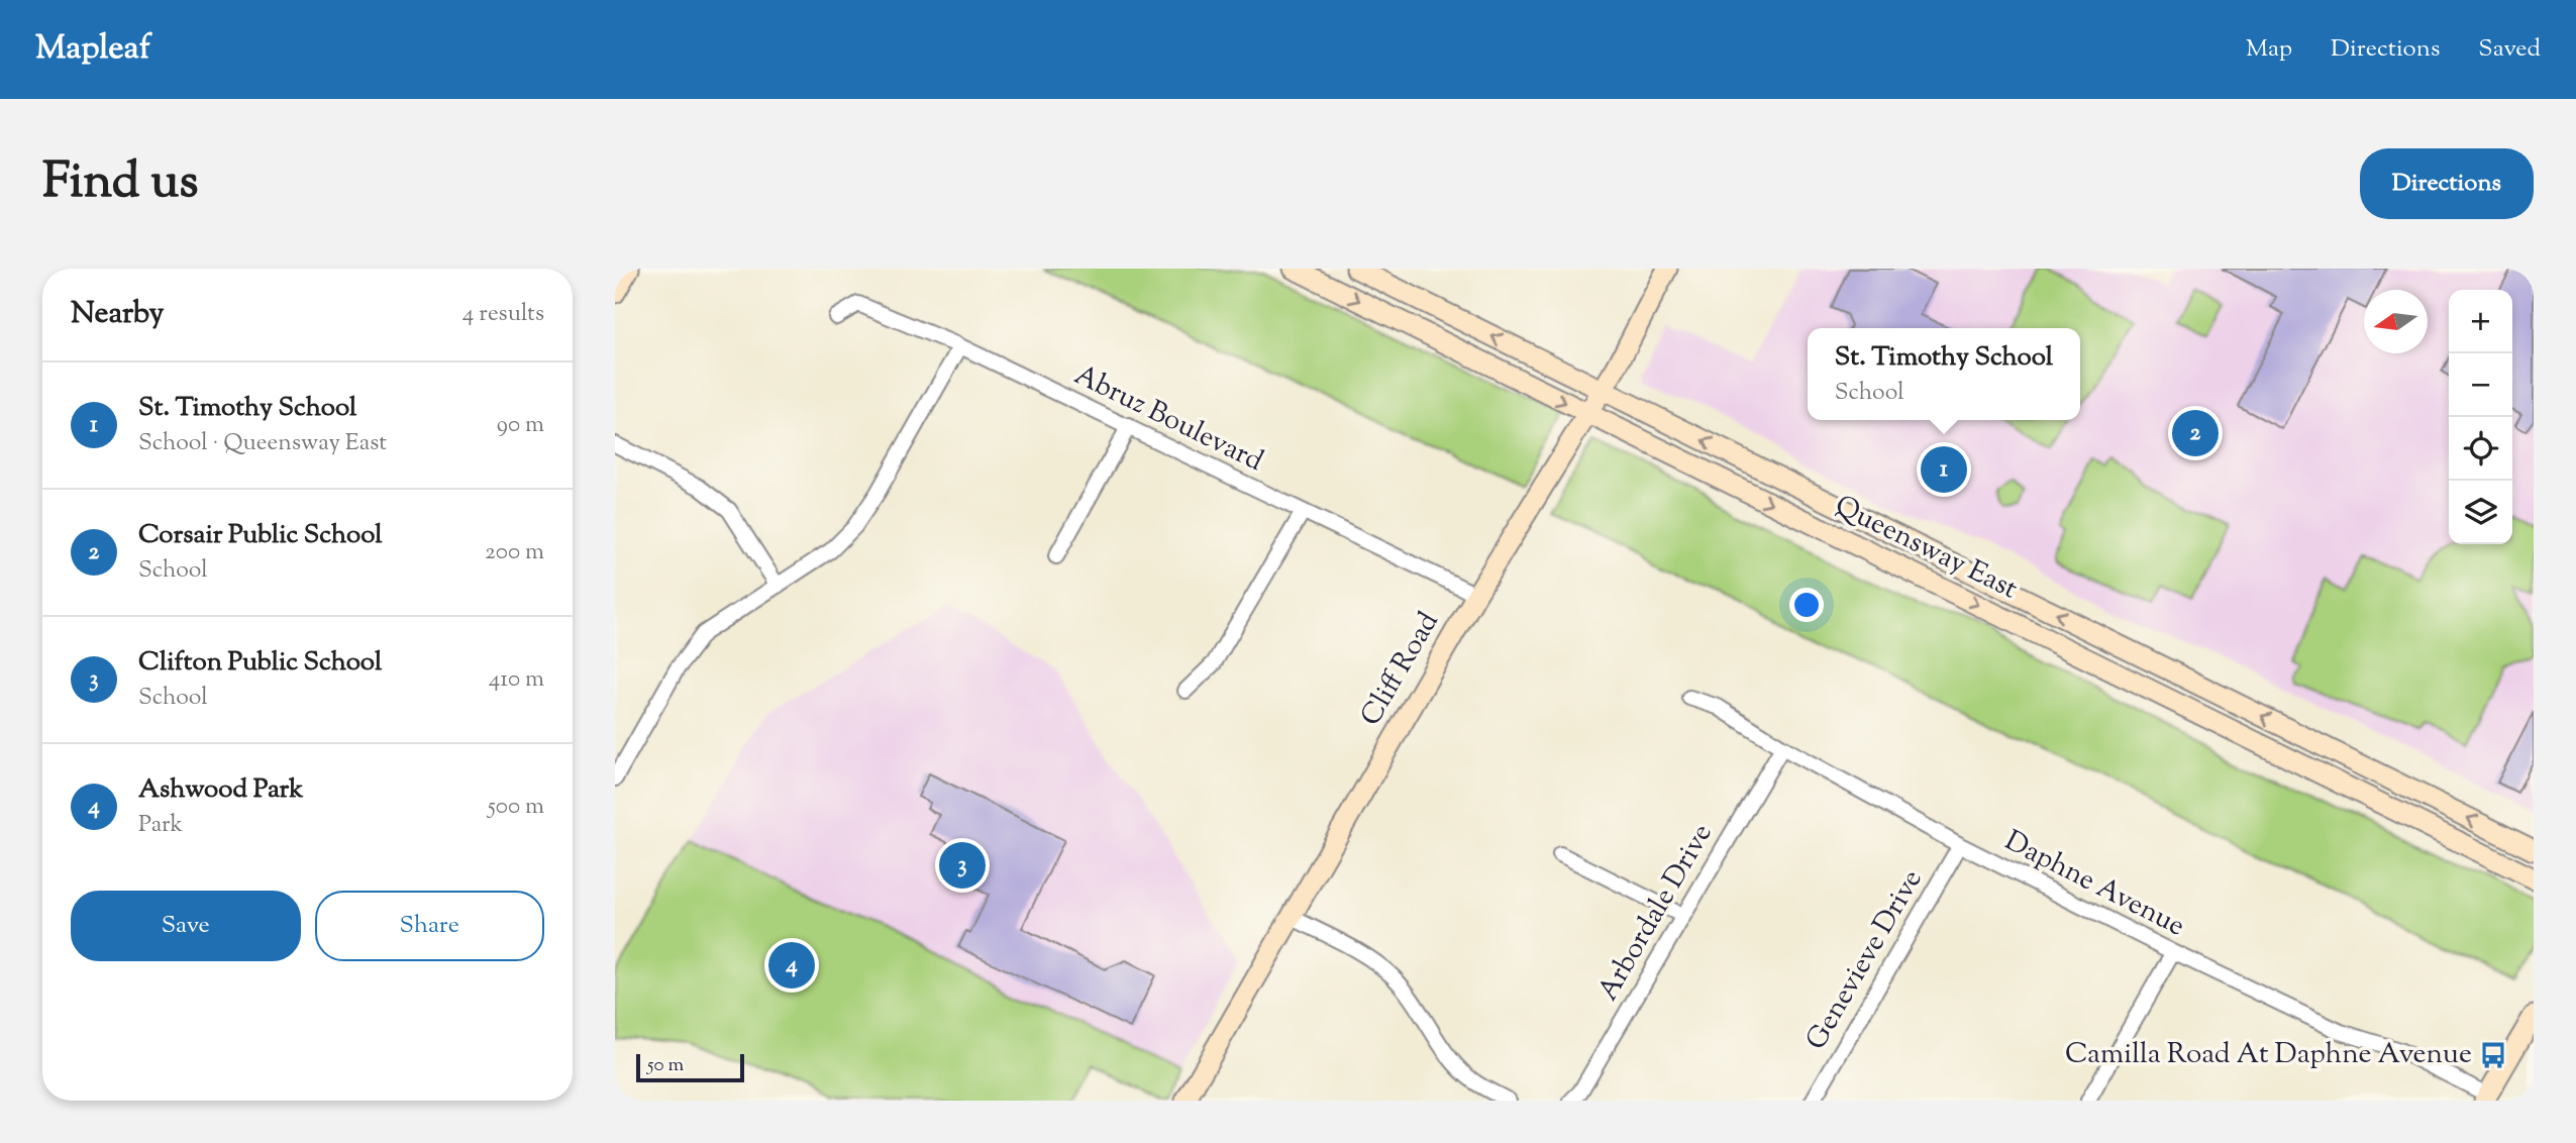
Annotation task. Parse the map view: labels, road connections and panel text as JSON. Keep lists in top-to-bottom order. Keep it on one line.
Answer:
{"streets":{"main road":["Queensway East","Cliff Road"],"street":["Abruz Boulevard","Daphne Avenue","Arbordale Drive","Genevieve Drive"]},"crossings":[["Abruz Boulevard","Cliff Road"],["Queensway East","Cliff Road"],["Daphne Avenue","Arbordale Drive"],["Daphne Avenue","Genevieve Drive"]],"places":{"bus stop":["Camilla Road At Daphne Avenue"]},"scale_bar":"50 m","north":"left","page":{"header":"Mapleaf","nav":["Map","Directions","Saved"],"title":"Find us","buttons":["Directions",["Save","Share"]],"heading":["Nearby","4 results"],"map_buttons":["+","−"],"popup":["St. Timothy School","School"],"list":[{"mark":"1","name":"St. Timothy School","note":"School · Queensway East","value":"90 m"},{"mark":"2","name":"Corsair Public School","note":"School","value":"200 m"},{"mark":"3","name":"Clifton Public School","note":"School","value":"410 m"},{"mark":"4","name":"Ashwood Park","note":"Park","value":"500 m"}],"pins":["2","1","3","4"],"scale":"50 m"}}
